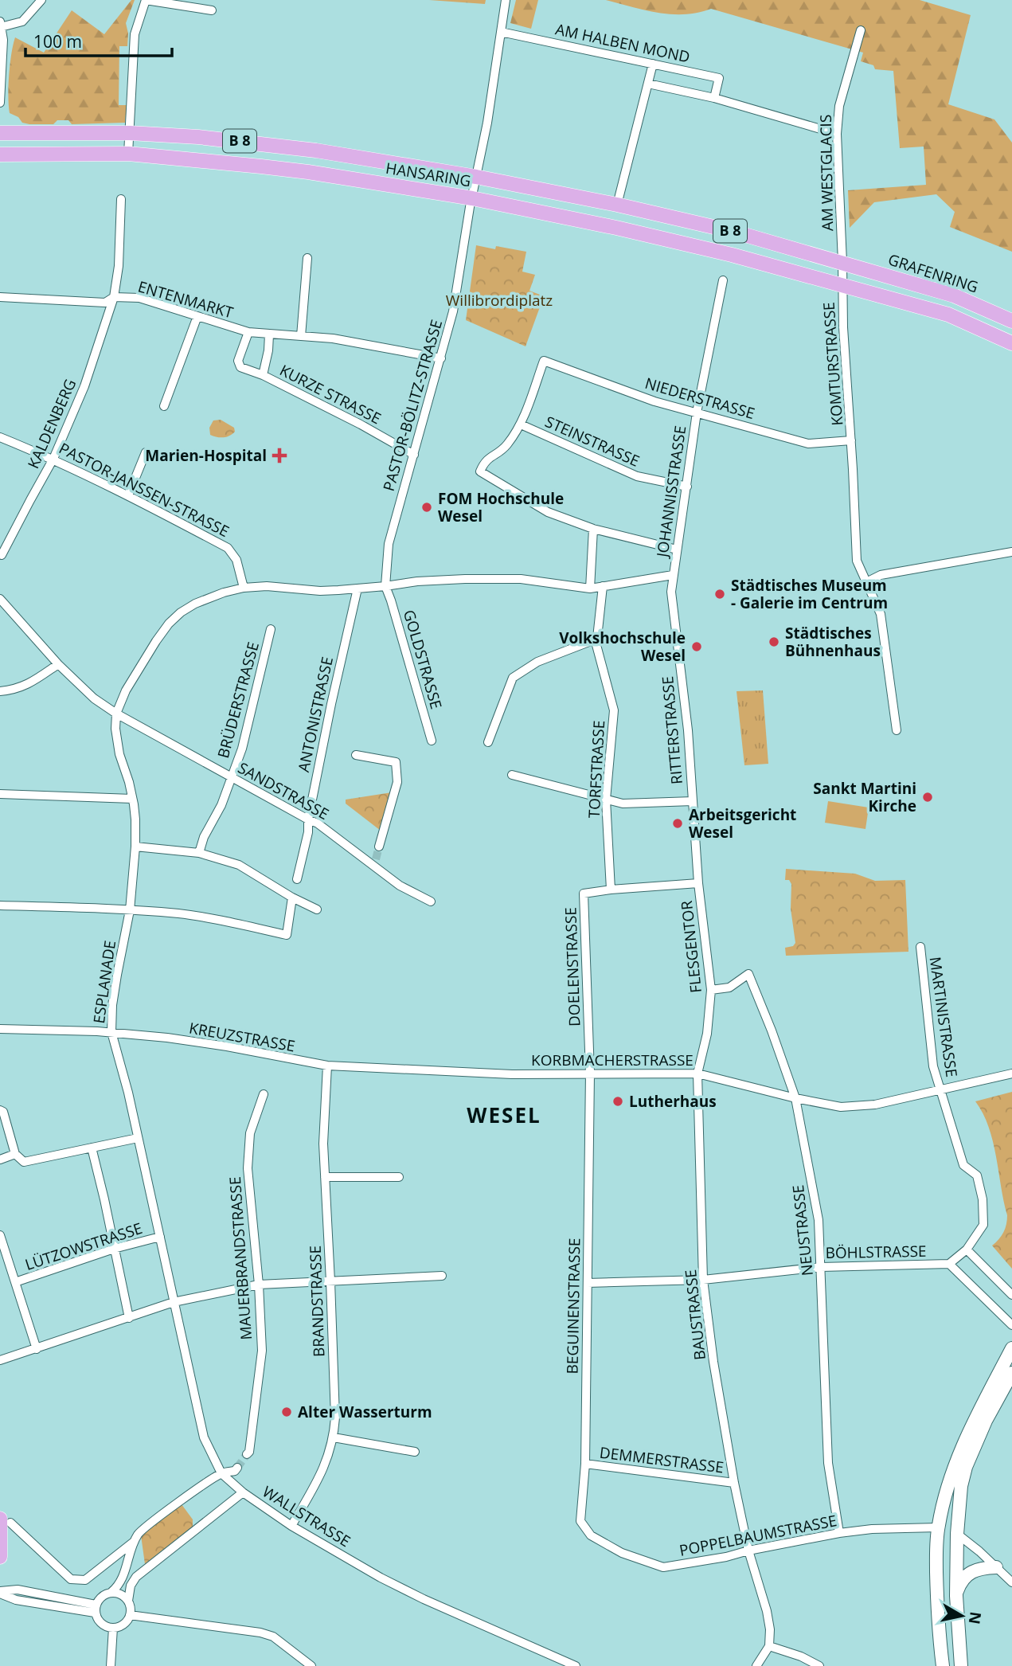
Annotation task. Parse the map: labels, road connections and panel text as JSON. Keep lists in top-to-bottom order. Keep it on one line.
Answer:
{"streets":{"main road":["B 8","HANSARING","GRAFENRING"],"street":["AM HALBEN MOND","AM WESTGLACIS","ENTENMARKT","KOMTURSTRASSE","KURZE STRASSE","NIEDERSTRASSE","PASTOR-BÖLITZ-STRASSE","KALDENBERG","STEINSTRASSE","PASTOR-JANSSEN-STRASSE","JOHANNISSTRASSE","GOLDSTRASSE","BRÜDERSTRASSE","ANTONISTRASSE","RITTERSTRASSE","TORFSTRASSE","SANDSTRASSE","FLESGENTOR","DOELENSTRASSE","ESPLANADE","MARTINISTRASSE","KREUZSTRASSE","KORBMACHERSTRASSE","NEUSTRASSE","LÜTZOWSTRASSE","BÖHLSTRASSE","MAUERBRANDSTRASSE","BRANDSTRASSE","BEGUINENSTRASSE","BAUSTRASSE","DEMMERSTRASSE","WALLSTRASSE","POPPELBAUMSTRASSE"]},"crossings":[["AM HALBEN MOND","PASTOR-BÖLITZ-STRASSE"],["B 8","AM WESTGLACIS"],["B 8","HANSARING"],["B 8","KOMTURSTRASSE"],["AM WESTGLACIS","HANSARING"],["AM WESTGLACIS","GRAFENRING"],["AM WESTGLACIS","KOMTURSTRASSE"],["HANSARING","GRAFENRING"],["HANSARING","KOMTURSTRASSE"],["HANSARING","PASTOR-BÖLITZ-STRASSE"],["ENTENMARKT","KURZE STRASSE"],["ENTENMARKT","PASTOR-BÖLITZ-STRASSE"],["ENTENMARKT","KALDENBERG"],["KOMTURSTRASSE","NIEDERSTRASSE"],["KURZE STRASSE","PASTOR-BÖLITZ-STRASSE"],["NIEDERSTRASSE","STEINSTRASSE"],["NIEDERSTRASSE","JOHANNISSTRASSE"],["PASTOR-BÖLITZ-STRASSE","GOLDSTRASSE"],["KALDENBERG","PASTOR-JANSSEN-STRASSE"],["STEINSTRASSE","JOHANNISSTRASSE"],["JOHANNISSTRASSE","RITTERSTRASSE"],["BRÜDERSTRASSE","SANDSTRASSE"],["ANTONISTRASSE","SANDSTRASSE"],["RITTERSTRASSE","FLESGENTOR"],["TORFSTRASSE","DOELENSTRASSE"],["SANDSTRASSE","ESPLANADE"],["FLESGENTOR","KORBMACHERSTRASSE"],["FLESGENTOR","NEUSTRASSE"],["FLESGENTOR","BAUSTRASSE"],["DOELENSTRASSE","KORBMACHERSTRASSE"],["DOELENSTRASSE","BEGUINENSTRASSE"],["ESPLANADE","KREUZSTRASSE"],["ESPLANADE","LÜTZOWSTRASSE"],["ESPLANADE","WALLSTRASSE"],["MARTINISTRASSE","KORBMACHERSTRASSE"],["MARTINISTRASSE","BÖHLSTRASSE"],["KREUZSTRASSE","KORBMACHERSTRASSE"],["KREUZSTRASSE","BRANDSTRASSE"],["KORBMACHERSTRASSE","NEUSTRASSE"],["KORBMACHERSTRASSE","BEGUINENSTRASSE"],["KORBMACHERSTRASSE","BAUSTRASSE"],["NEUSTRASSE","BÖHLSTRASSE"],["NEUSTRASSE","POPPELBAUMSTRASSE"],["BÖHLSTRASSE","BEGUINENSTRASSE"],["BÖHLSTRASSE","BAUSTRASSE"],["BRANDSTRASSE","WALLSTRASSE"],["BEGUINENSTRASSE","DEMMERSTRASSE"],["BEGUINENSTRASSE","POPPELBAUMSTRASSE"],["BAUSTRASSE","DEMMERSTRASSE"],["BAUSTRASSE","POPPELBAUMSTRASSE"]],"districts":["WESEL"],"parks":["Willibrordiplatz"],"places":{"health":["Marien-Hospital"],"other":["FOM Hochschule Wesel","Städtisches Museum - Galerie im Centrum","Städtisches Bühnenhaus","Volkshochschule Wesel","Sankt Martini Kirche","Arbeitsgericht Wesel","Lutherhaus","Alter Wasserturm"]},"scale_bar":"100 m","north":"right"}
